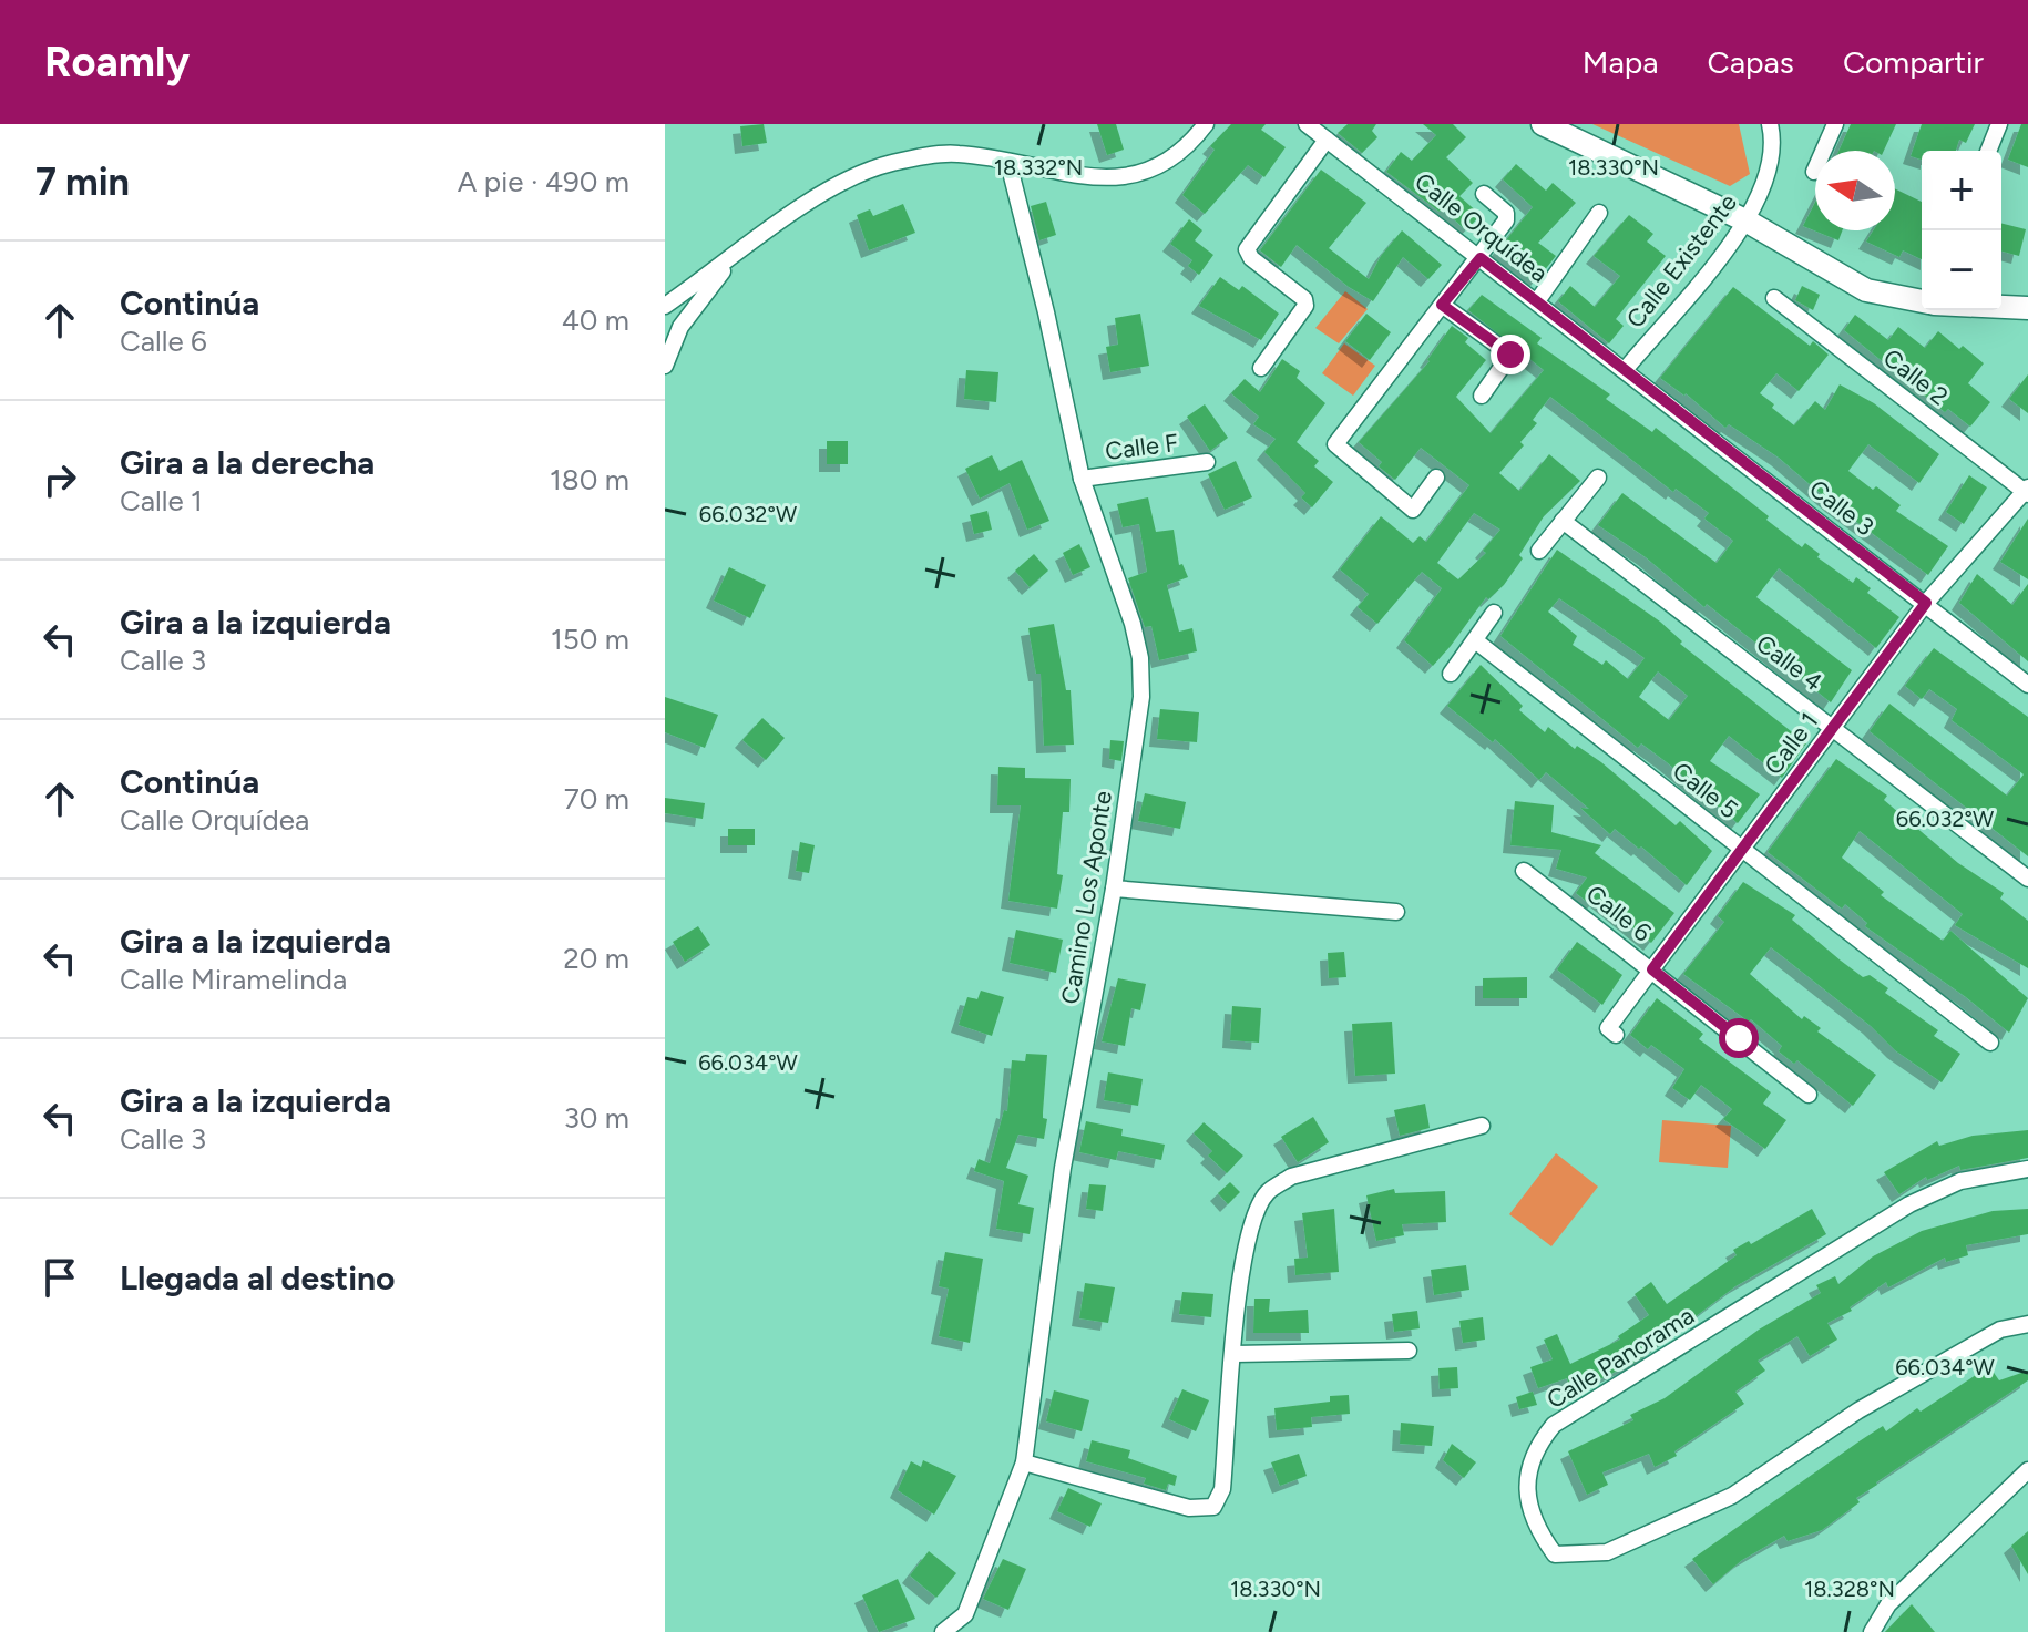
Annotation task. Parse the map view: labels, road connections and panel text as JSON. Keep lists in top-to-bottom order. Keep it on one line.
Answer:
{"streets":{"street":["Calle Orquídea","Calle Existente","Calle 2","Calle F","Calle 3","Calle 4","Calle 1","Calle 5","Camino Los Aponte","Calle 6","Calle Panorama"]},"crossings":[["Calle Orquídea","Calle Existente"],["Calle Orquídea","Calle 3"],["Calle Existente","Calle 3"],["Calle 2","Calle 1"],["Calle F","Camino Los Aponte"],["Calle 3","Calle 1"],["Calle 4","Calle 1"],["Calle 1","Calle 5"],["Calle 1","Calle 6"]],"north":"left","page":{"header":"Roamly","nav":["Mapa","Capas","Compartir"],"heading":["7 min","A pie · 490 m"],"map_buttons":["+","−"],"list":[["Continúa","Calle 6","40 m"],["Gira a la derecha","Calle 1","180 m"],["Gira a la izquierda","Calle 3","150 m"],["Continúa","Calle Orquídea","70 m"],["Gira a la izquierda","Calle Miramelinda","20 m"],["Gira a la izquierda","Calle 3","30 m"],"Llegada al destino"]},"coordinates":["18.332°N","18.330°N","66.032°W","66.034°W","18.328°N"]}
